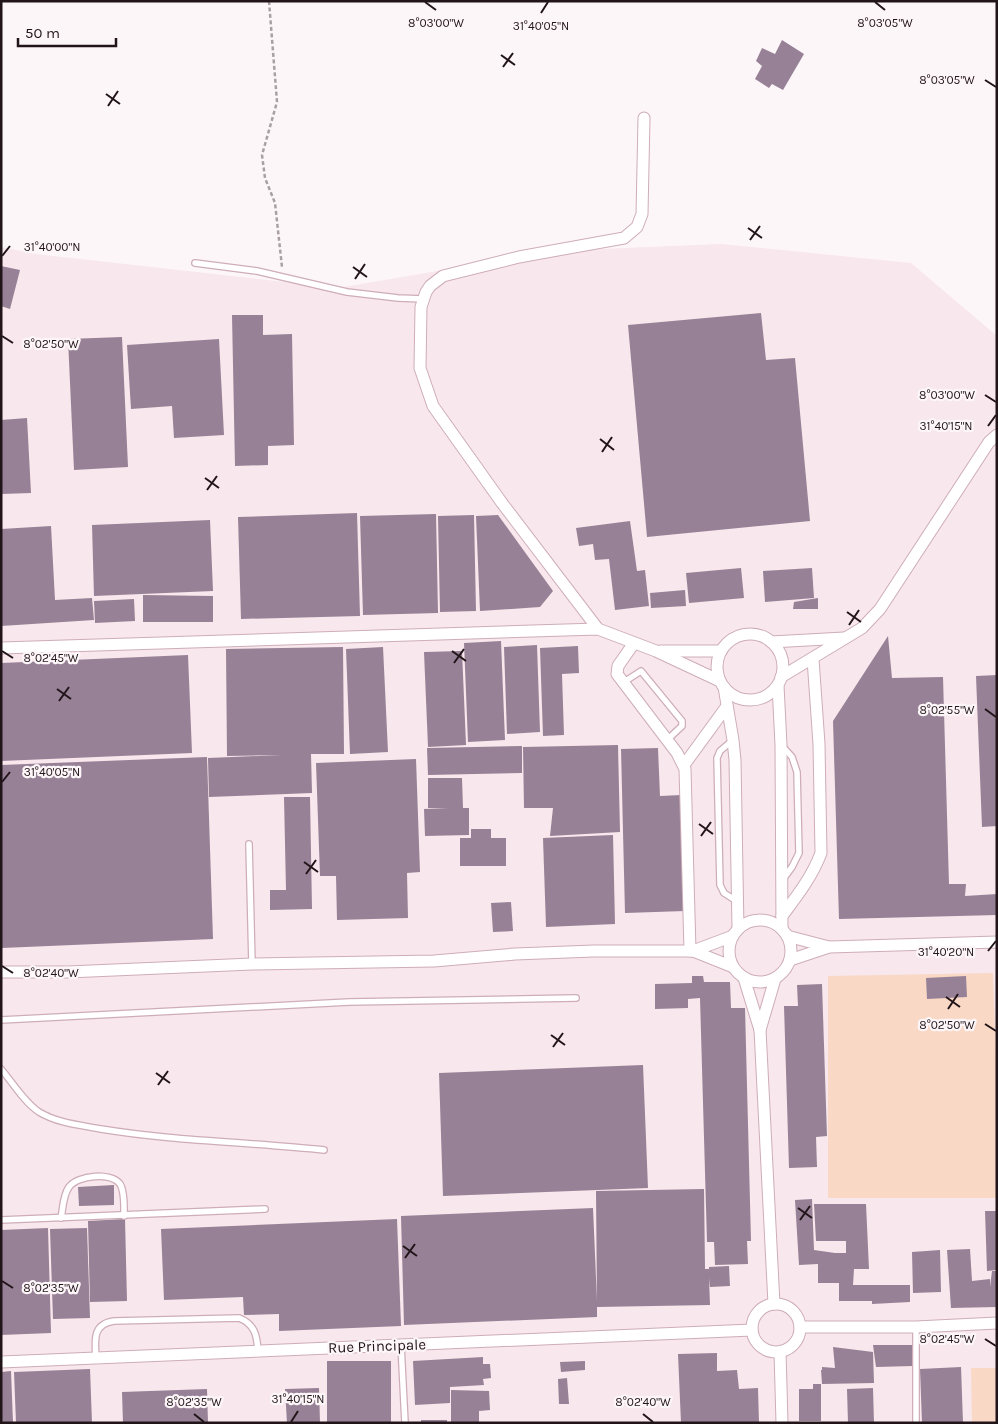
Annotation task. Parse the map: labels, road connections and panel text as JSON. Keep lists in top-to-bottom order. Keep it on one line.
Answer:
{"streets":{"street":["Rue Principale"]},"scale_bar":"50 m","coordinates":["8°03'00\"W","8°03'05\"W","31°40'05\"N","31°40'00\"N","8°02'50\"W","31°40'15\"N","8°02'45\"W","8°02'55\"W","31°40'20\"N","8°02'40\"W","8°02'35\"W"]}
